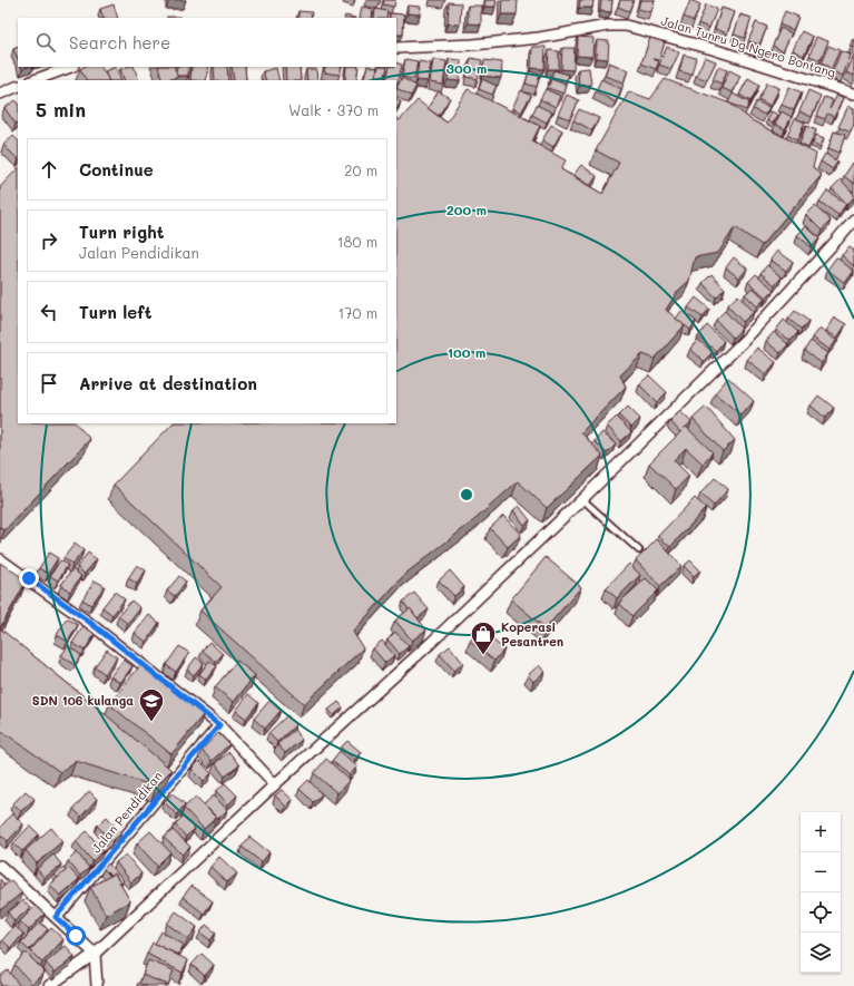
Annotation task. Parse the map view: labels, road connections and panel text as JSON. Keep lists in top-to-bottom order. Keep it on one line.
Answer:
{"streets":{"street":["Jalan Tunru Dg Ngero Bontang","Jalan Pendidikan"]},"places":{"shop":["Koperasi Pesantren"],"school or university":["SDN 106 kulanga"]},"page":{"search":"Search here","heading":["5 min","Walk · 370 m"],"list":[["Continue","20 m"],["Turn right","Jalan Pendidikan","180 m"],["Turn left","170 m"],"Arrive at destination"],"map_buttons":["+","−"]},"rings":["300 m","200 m","100 m"]}
